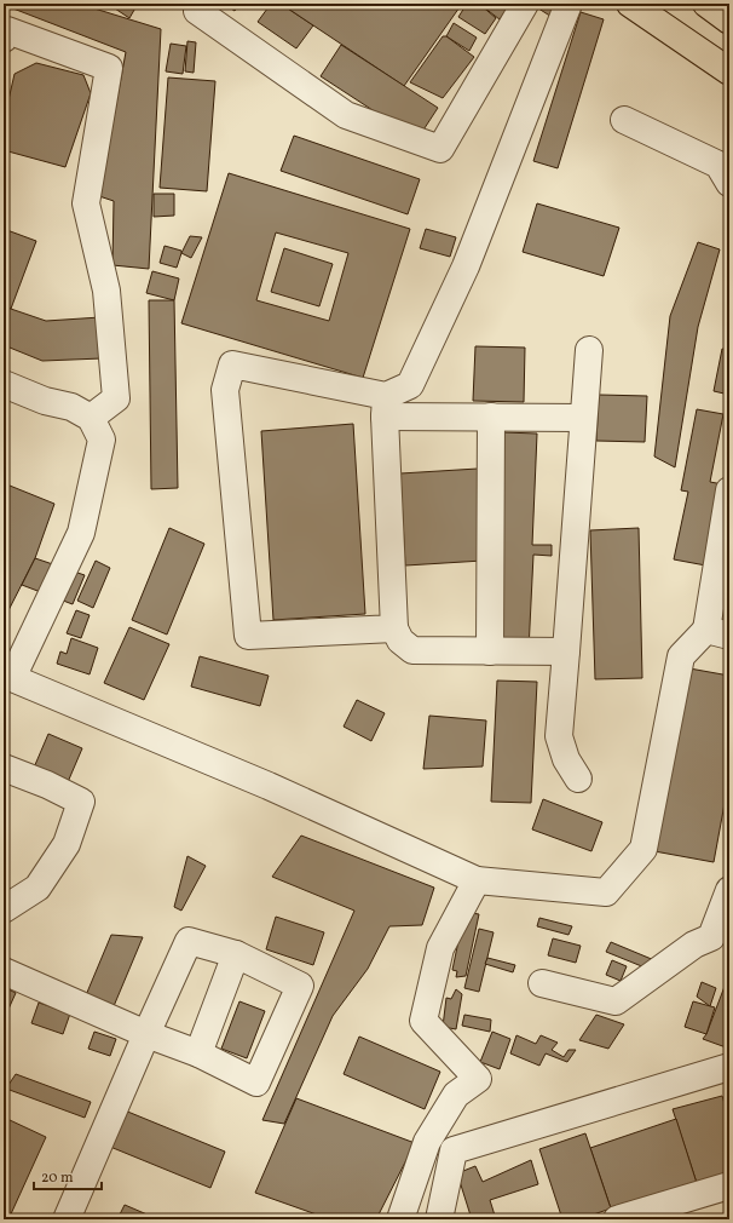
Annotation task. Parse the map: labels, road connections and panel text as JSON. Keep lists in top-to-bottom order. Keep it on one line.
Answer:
{"scale_bar":"20 m"}
